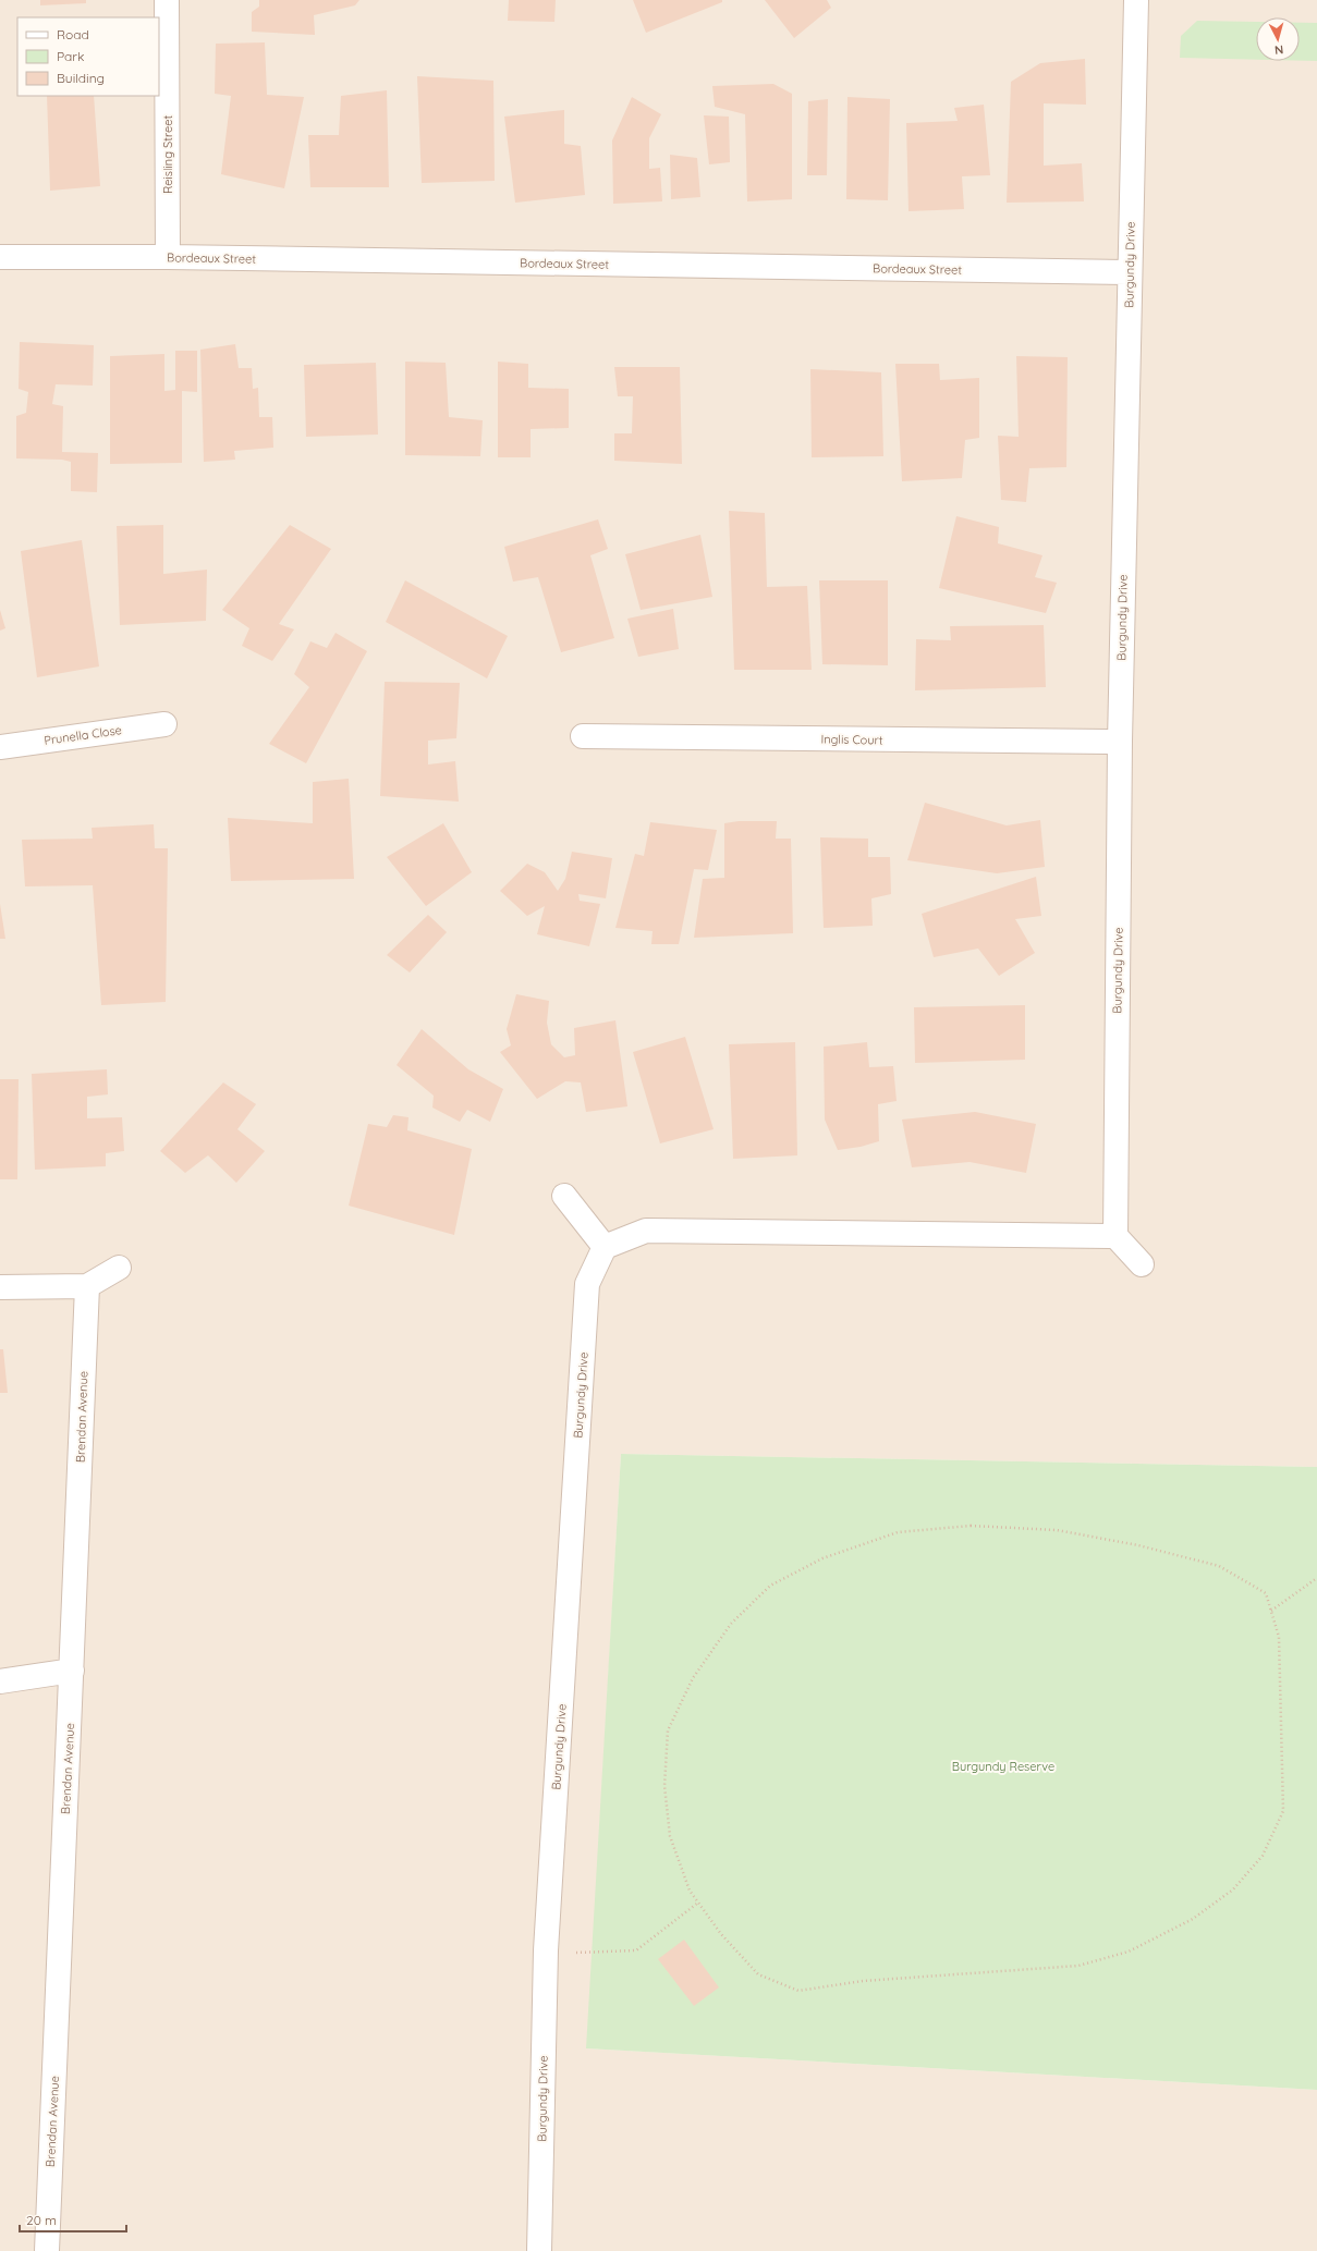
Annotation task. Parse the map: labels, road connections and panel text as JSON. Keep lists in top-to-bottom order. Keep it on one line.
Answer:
{"streets":{"street":["Reisling Street","Bordeaux Street","Burgundy Drive","Prunella Close","Inglis Court","Brendan Avenue"]},"crossings":[["Reisling Street","Bordeaux Street"],["Bordeaux Street","Burgundy Drive"],["Burgundy Drive","Inglis Court"]],"parks":["Burgundy Reserve"],"legend":["Road","Park","Building"],"scale_bar":"20 m","north":"bottom"}
